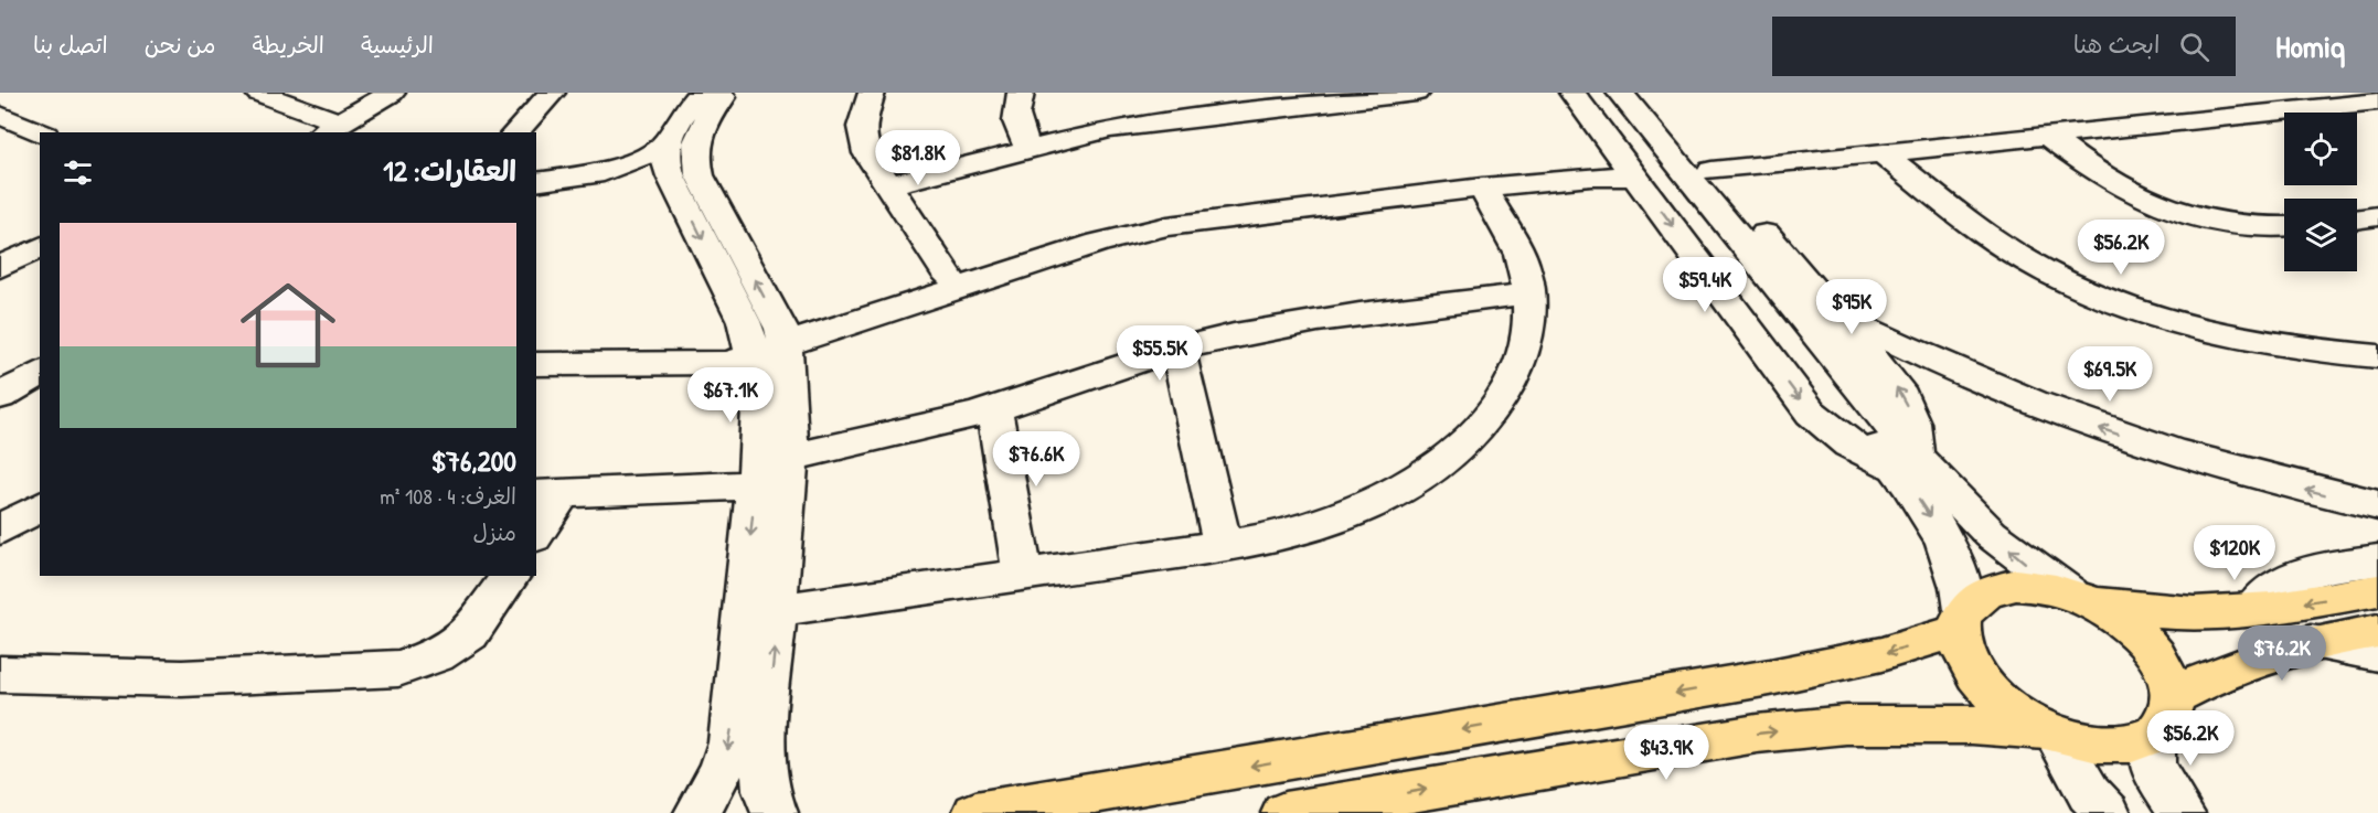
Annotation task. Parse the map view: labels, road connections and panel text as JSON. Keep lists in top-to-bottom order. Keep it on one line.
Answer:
{"page":{"header":"Homiq","search":"ابحث هنا","nav":["الرئيسية","الخريطة","من نحن","اتصل بنا"],"price":["$81.8K","$56.2K","$59.4K","$95K","$55.5K","$69.5K","$67.1K","$76.6K","$120K","$76.2K","$56.2K","$43.9K"],"heading":"العقارات: 12","list":[{"name":"$76,200","note":"الغرف: 4 · 108 m² · منزل"}]}}
